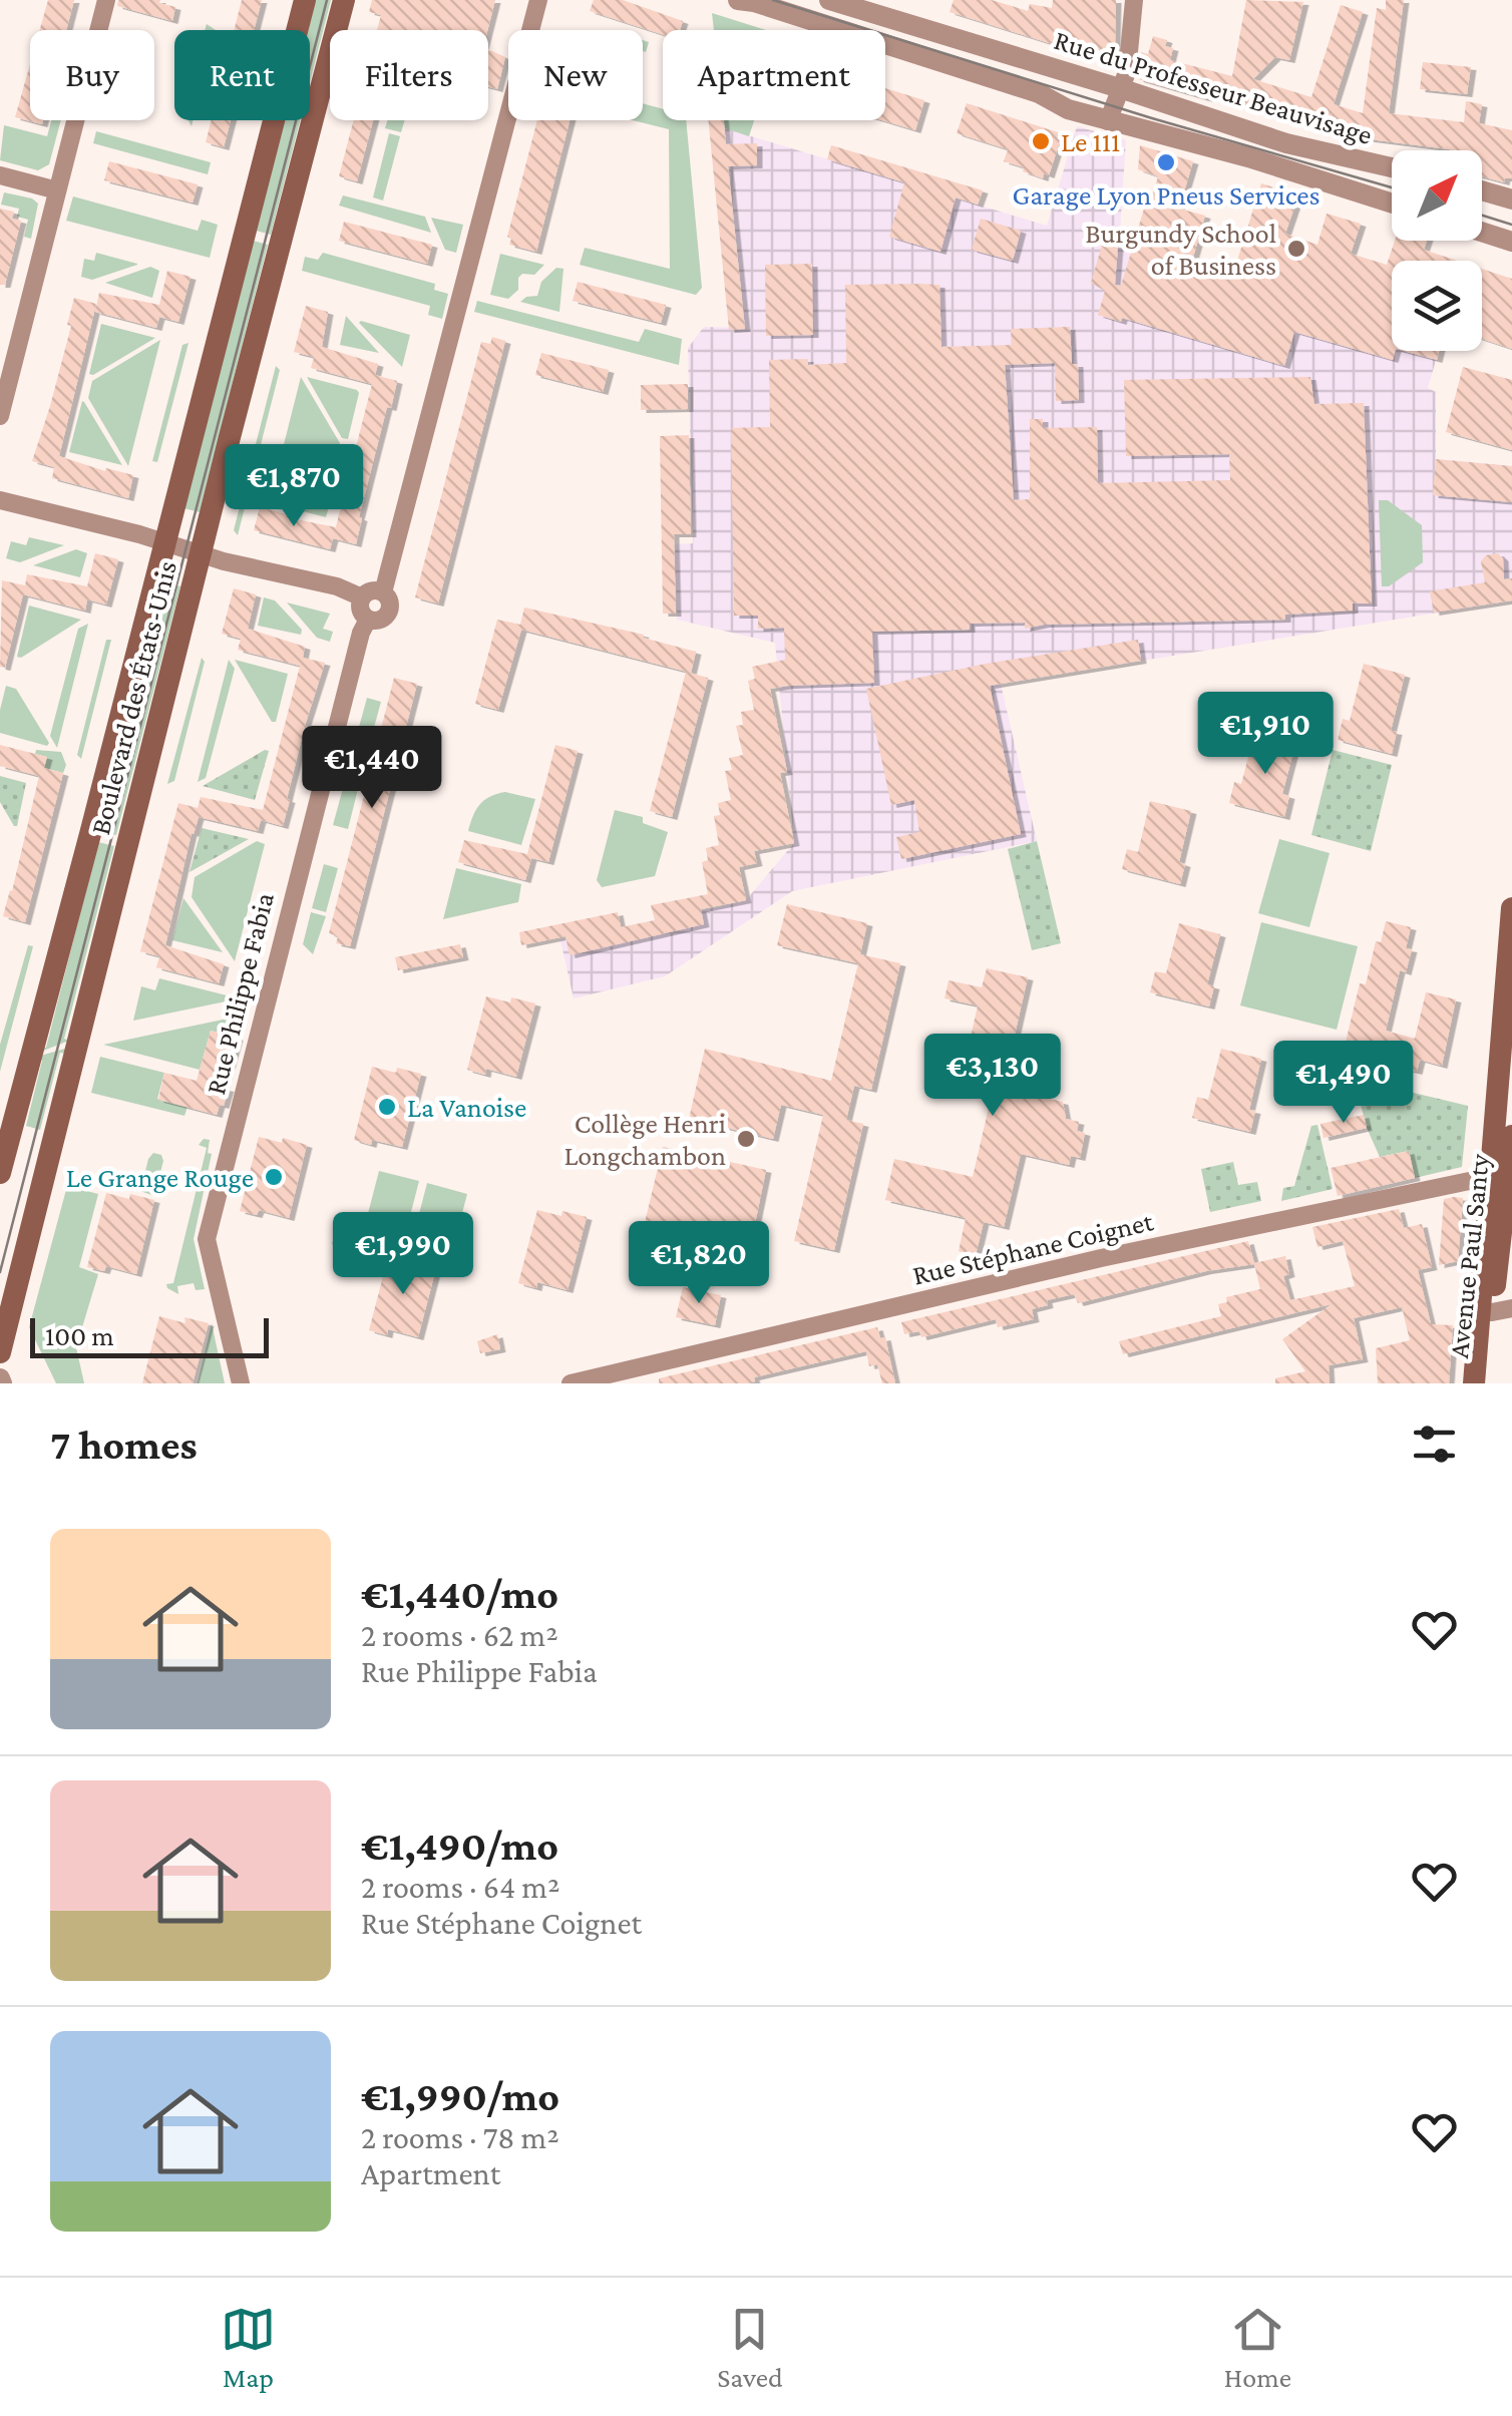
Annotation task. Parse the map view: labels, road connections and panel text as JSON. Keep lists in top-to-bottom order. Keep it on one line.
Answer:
{"streets":{"main road":["Boulevard des États-Unis","Avenue Paul Santy"],"street":["Rue du Professeur Beauvisage","Rue Philippe Fabia","Rue Stéphane Coignet"]},"crossings":[["Rue Stéphane Coignet","Avenue Paul Santy"]],"places":["Le 111","Garage Lyon Pneus Services","Burgundy School of Business","La Vanoise","Collège Henri Longchambon","Le Grange Rouge"],"scale_bar":"100 m","north":"top right","page":{"chip":["Buy","Rent","Filters","New","Apartment"],"price":["€1,870","€1,910","€1,440","€3,130","€1,490","€1,990","€1,820"],"scale":"100 m","heading":"7 homes","list":[{"name":"€1,440/mo","note":"2 rooms · 62 m² · Rue Philippe Fabia"},{"name":"€1,490/mo","note":"2 rooms · 64 m² · Rue Stéphane Coignet"},{"name":"€1,990/mo","note":"2 rooms · 78 m² · Apartment"}],"tabs":["Map","Saved","Home"]}}
